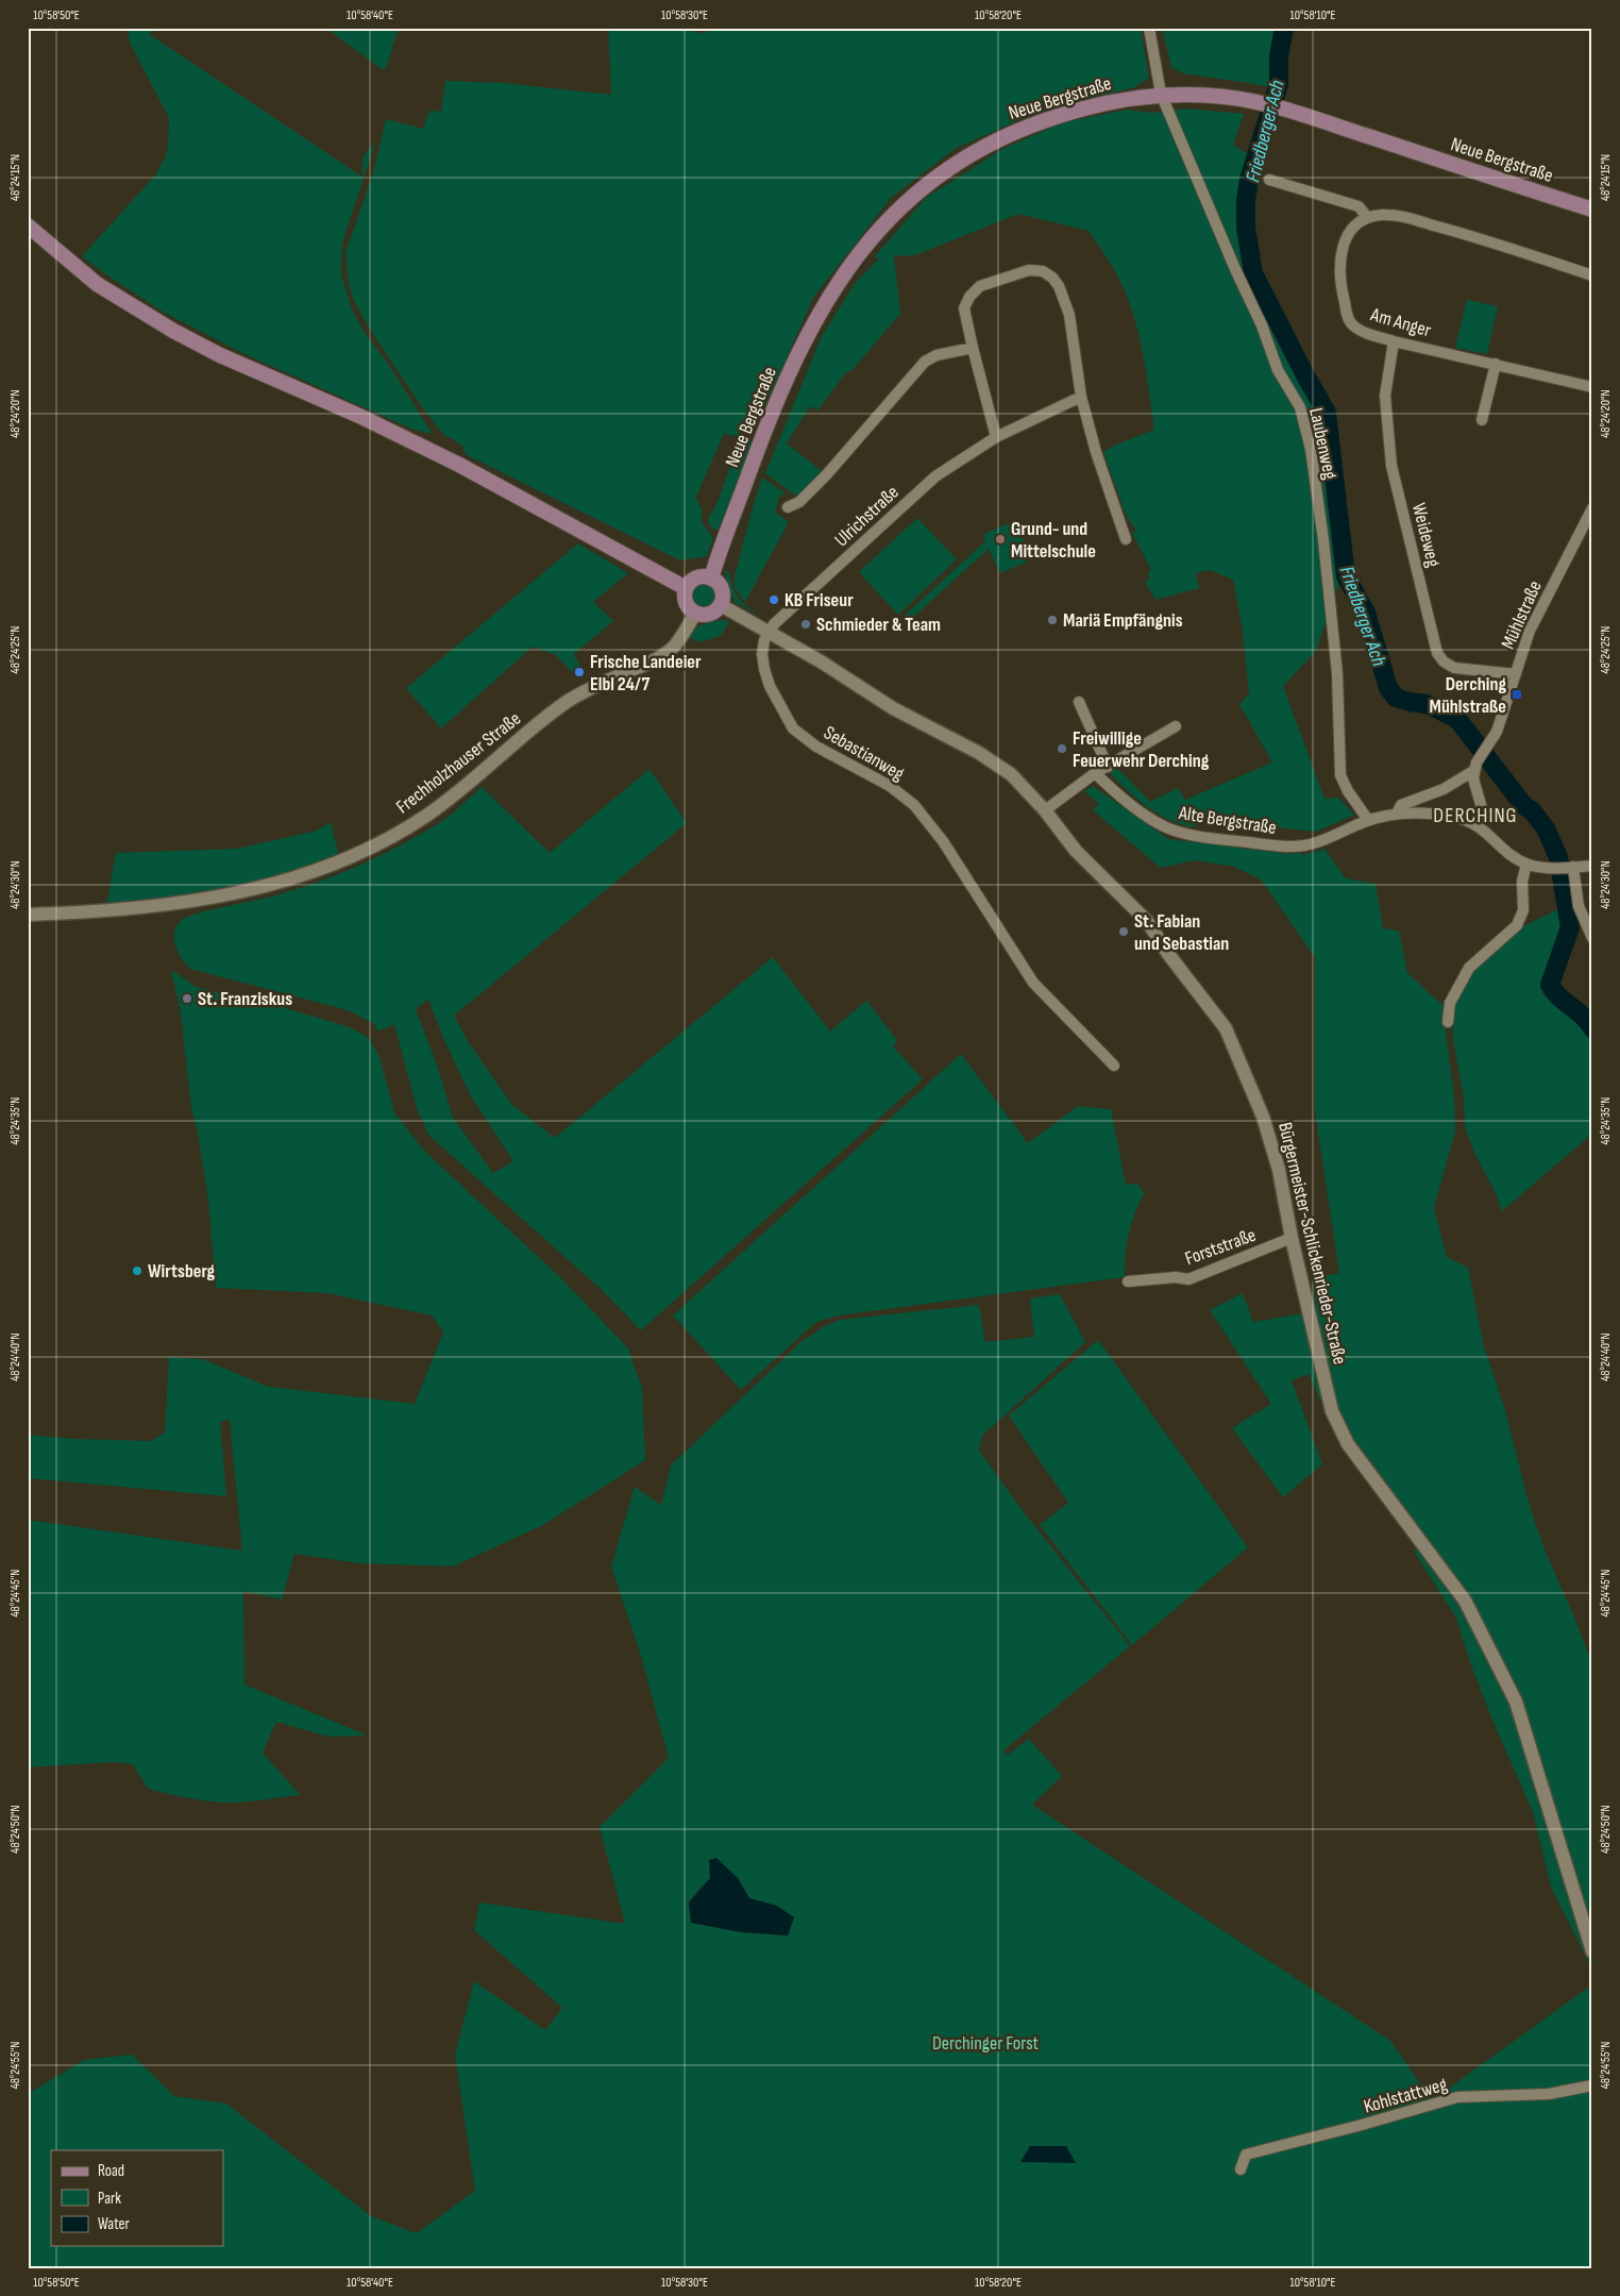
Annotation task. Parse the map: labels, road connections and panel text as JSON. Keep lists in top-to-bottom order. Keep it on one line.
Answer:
{"streets":{"main road":["Neue Bergstraße"],"street":["Am Anger","Laubenweg","Ulrichstraße","Weideweg","Mühlstraße","Sebastianweg","Frechholzhauser Straße","Alte Bergstraße","Bürgermeister-Schlickenrieder-Straße","Forststraße","Kohlstattweg"]},"crossings":[["Neue Bergstraße","Laubenweg"],["Neue Bergstraße","Frechholzhauser Straße"],["Neue Bergstraße","Bürgermeister-Schlickenrieder-Straße"],["Am Anger","Weideweg"],["Laubenweg","Alte Bergstraße"],["Ulrichstraße","Sebastianweg"],["Ulrichstraße","Bürgermeister-Schlickenrieder-Straße"],["Weideweg","Mühlstraße"],["Mühlstraße","Alte Bergstraße"],["Sebastianweg","Bürgermeister-Schlickenrieder-Straße"],["Frechholzhauser Straße","Bürgermeister-Schlickenrieder-Straße"],["Bürgermeister-Schlickenrieder-Straße","Forststraße"]],"districts":["DERCHING"],"water":["Friedberger Ach"],"parks":["Derchinger Forst"],"places":{"other":["Grund- und Mittelschule","KB Friseur","Mariä Empfängnis","Schmieder & Team","Frische Landeier Elbl 24/7","Freiwillige Feuerwehr Derching","St. Fabian und Sebastian","St. Franziskus","Wirtsberg"],"transit":["Derching Mühlstraße"]},"legend":["Road","Park","Water"],"coordinates":["10°58'50\"E","10°58'40\"E","10°58'30\"E","10°58'20\"E","10°58'10\"E","48°24'15\"N","48°24'20\"N","48°24'25\"N","48°24'30\"N","48°24'35\"N","48°24'40\"N","48°24'45\"N","48°24'50\"N","48°24'55\"N"]}
